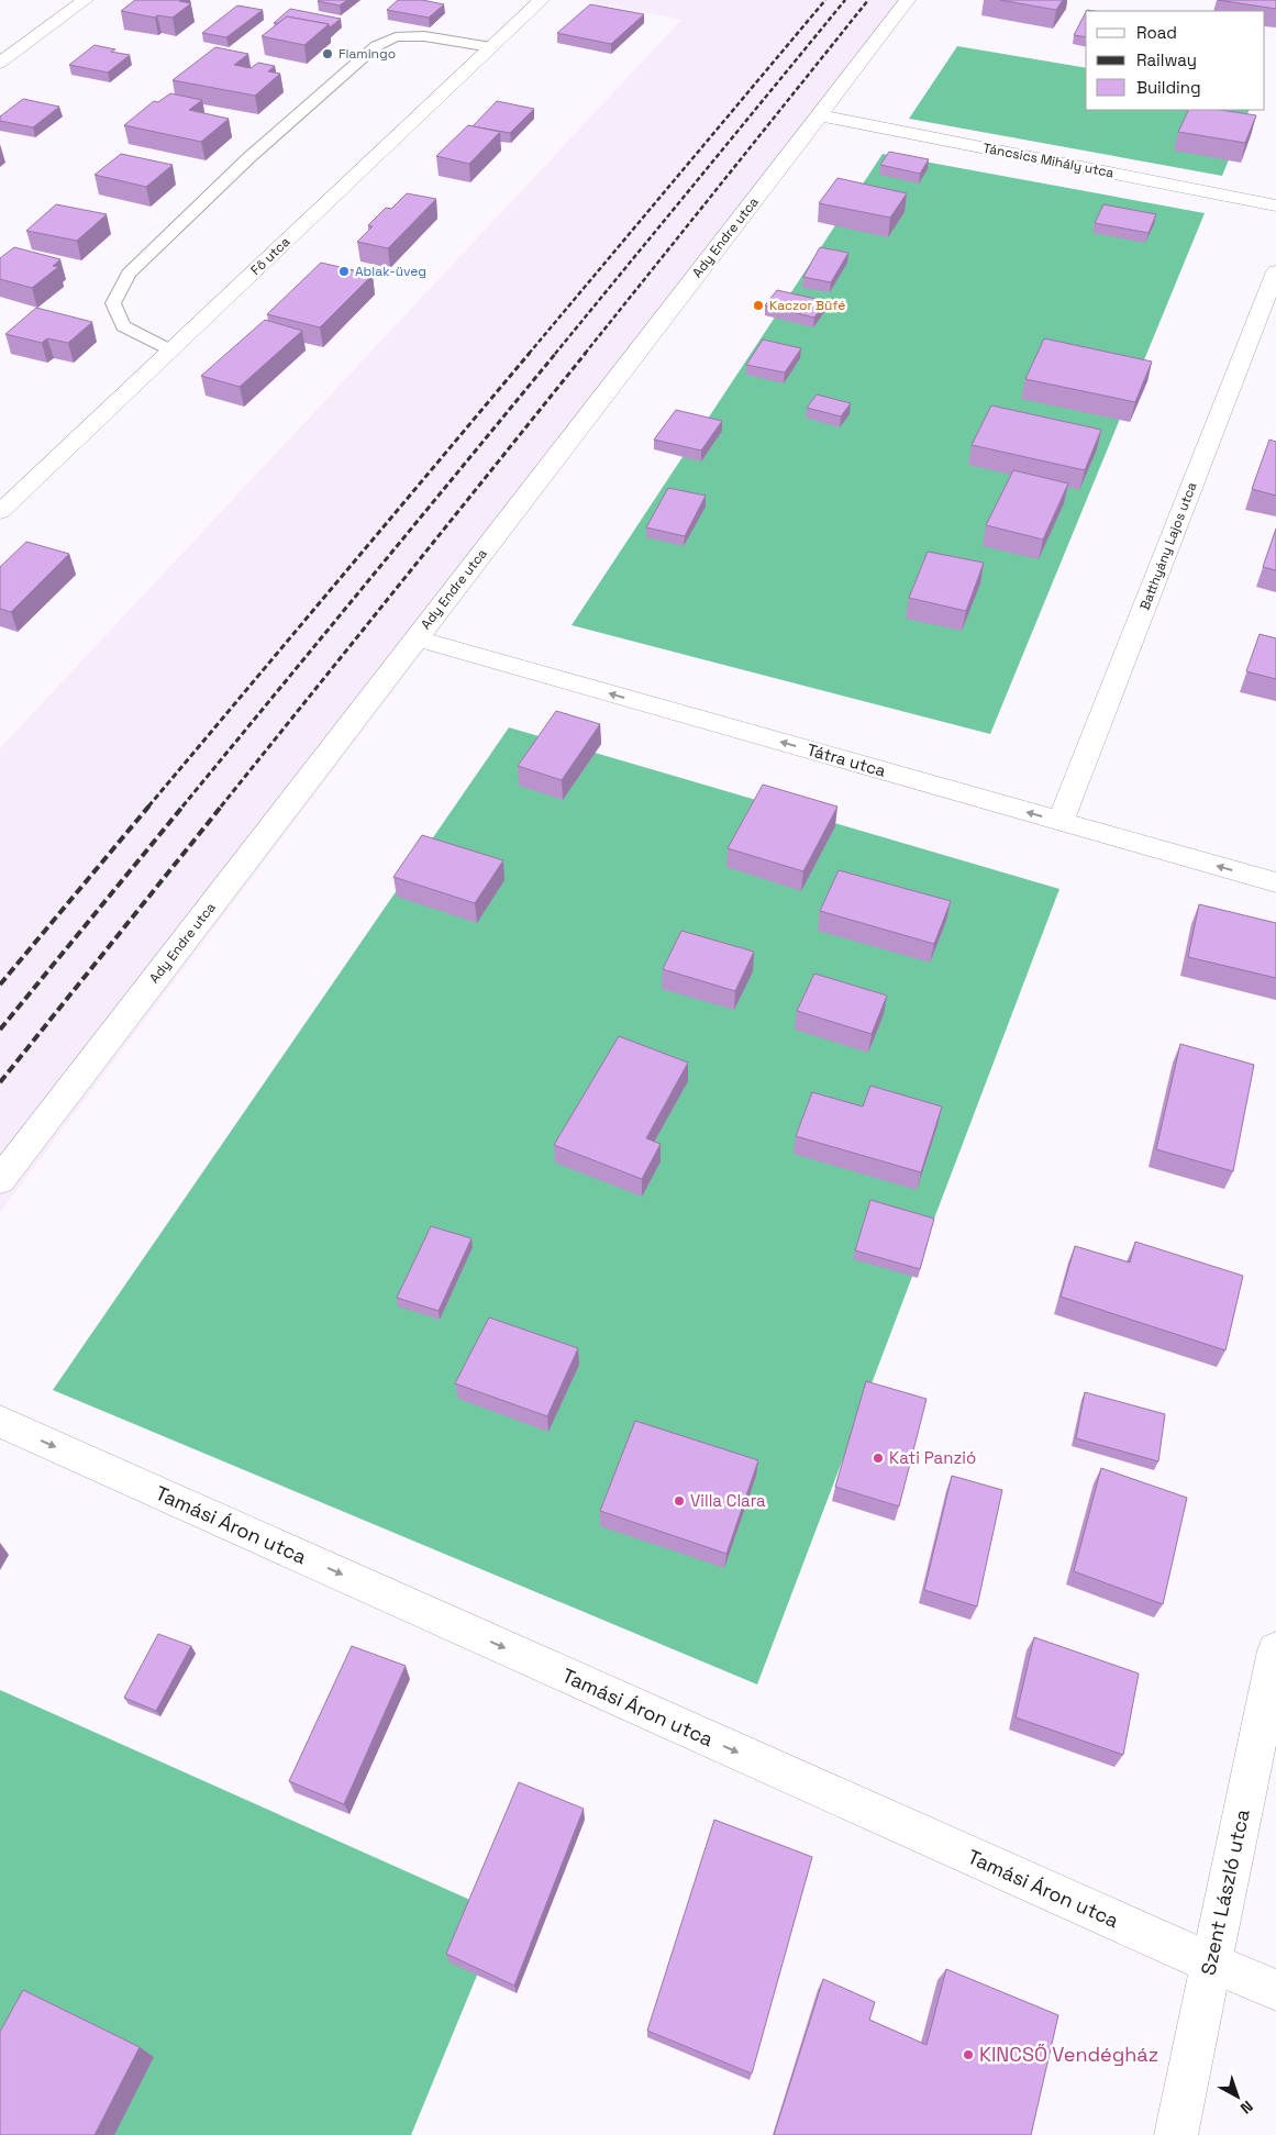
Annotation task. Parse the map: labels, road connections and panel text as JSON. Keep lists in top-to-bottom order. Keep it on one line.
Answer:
{"streets":{"street":["Táncsics Mihály utca","Ady Endre utca","Fő utca","Batthyány Lajos utca","Tátra utca","Tamási Áron utca","Szent László utca"]},"crossings":[["Táncsics Mihály utca","Ady Endre utca"],["Ady Endre utca","Tátra utca"],["Batthyány Lajos utca","Tátra utca"],["Tamási Áron utca","Szent László utca"]],"one_way":["Tátra utca","Tamási Áron utca"],"places":["Flamingo","Ablak-üveg","Kaczor Büfé","Kati Panzió","Villa Clara","KINCSŐ Vendégház"],"legend":["Road","Railway","Building"],"north":"bottom right"}
